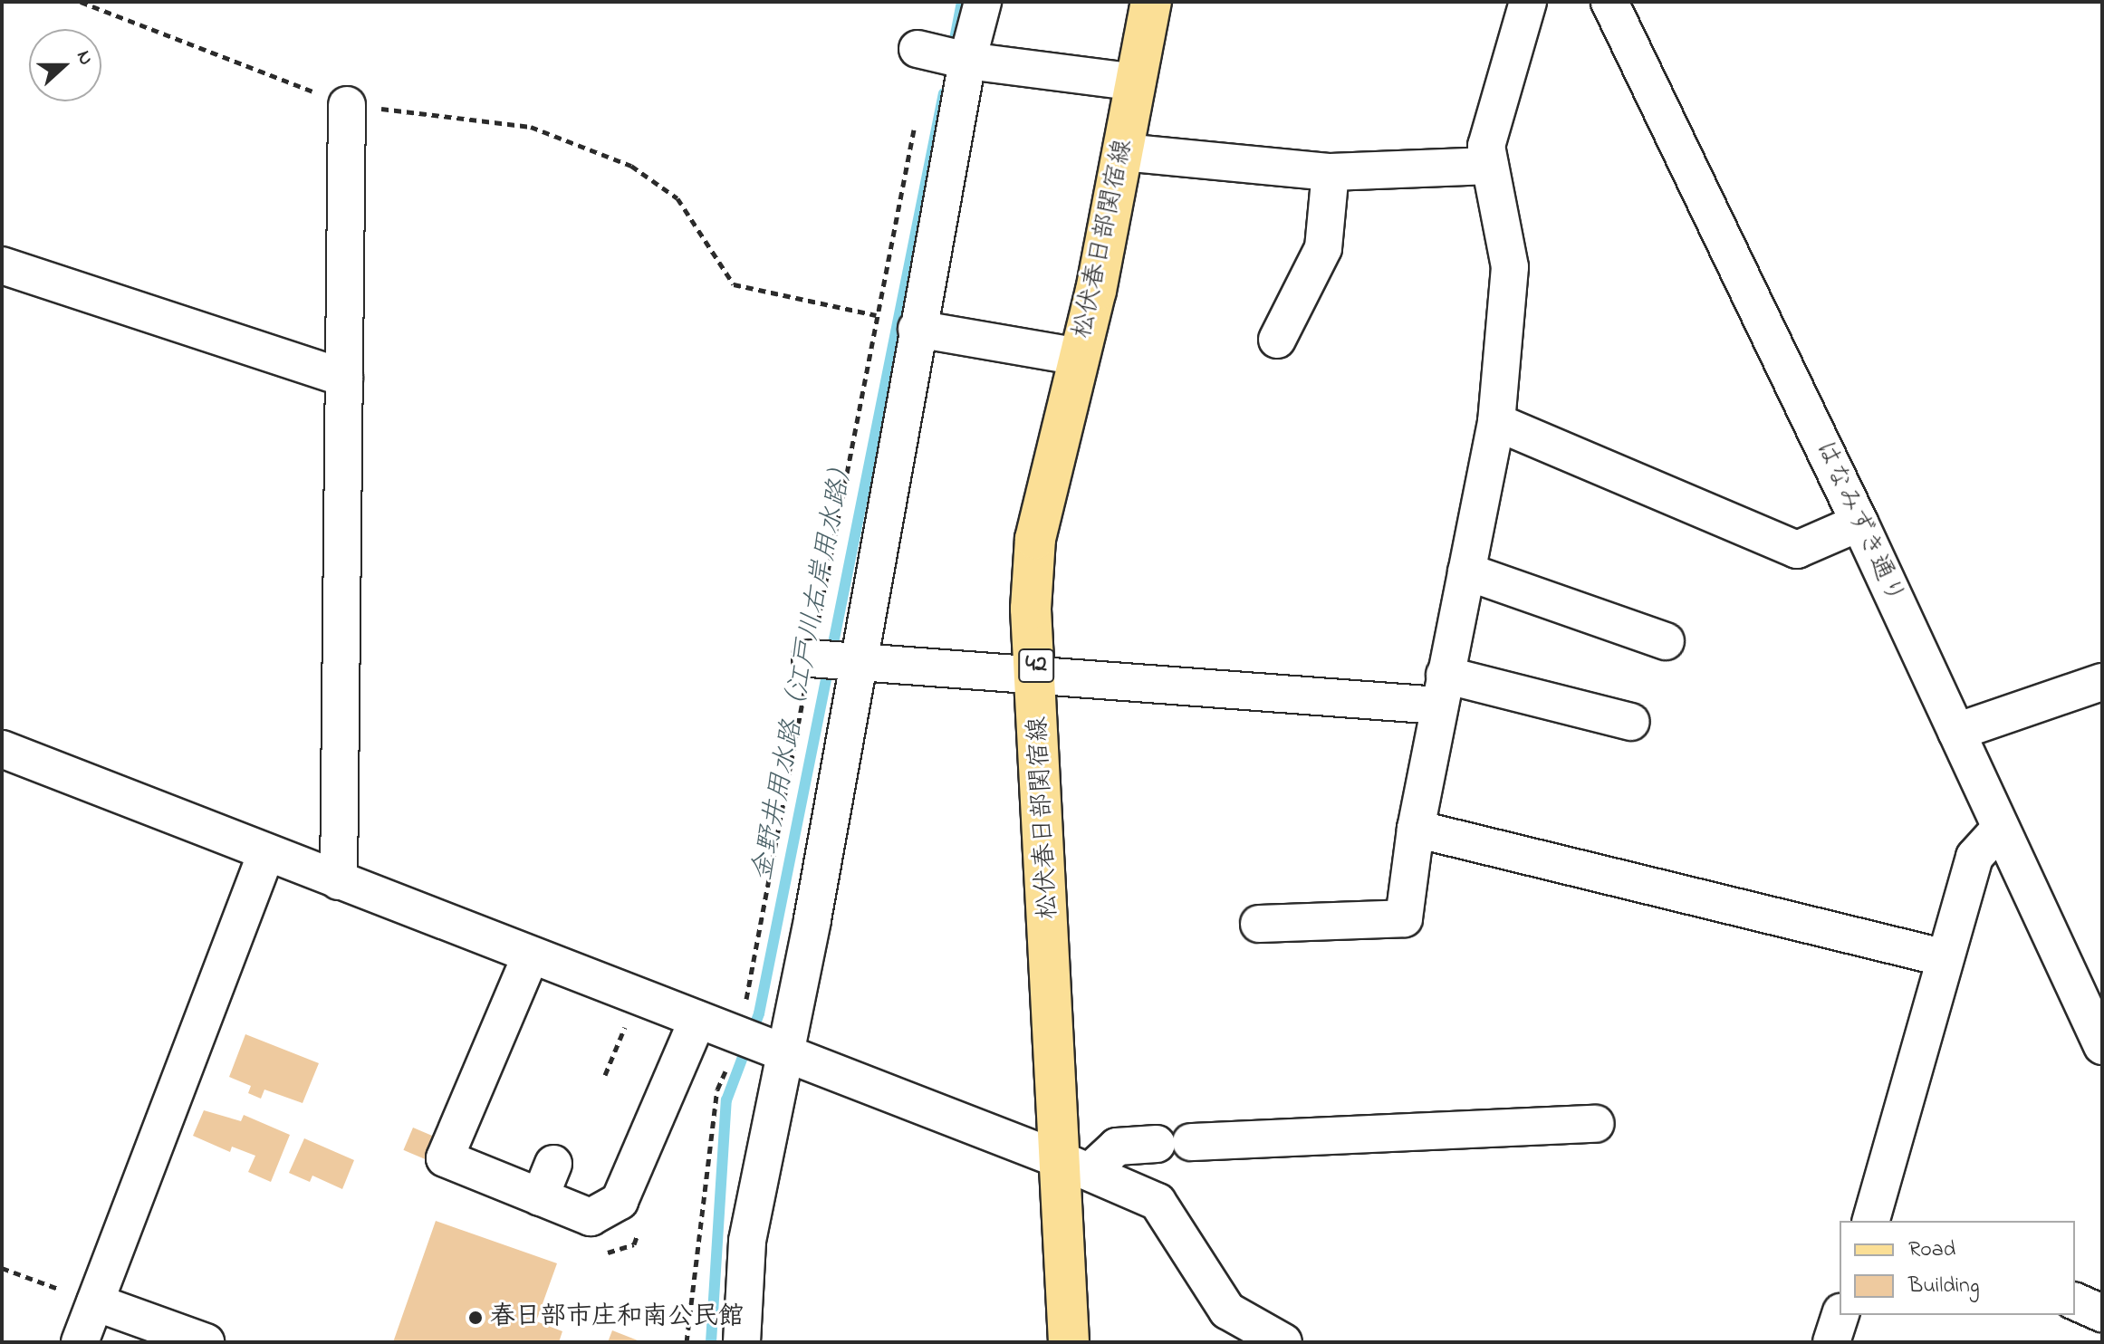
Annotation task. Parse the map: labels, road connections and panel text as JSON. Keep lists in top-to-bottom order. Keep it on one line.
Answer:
{"streets":{"main road":["松伏春日部関宿線","42"],"street":["はなみずき通り"]},"water":["金野井用水路（江戸川右岸用水路）"],"places":["春日部市庄和南公民館"],"legend":["Road","Building"],"north":"right"}
